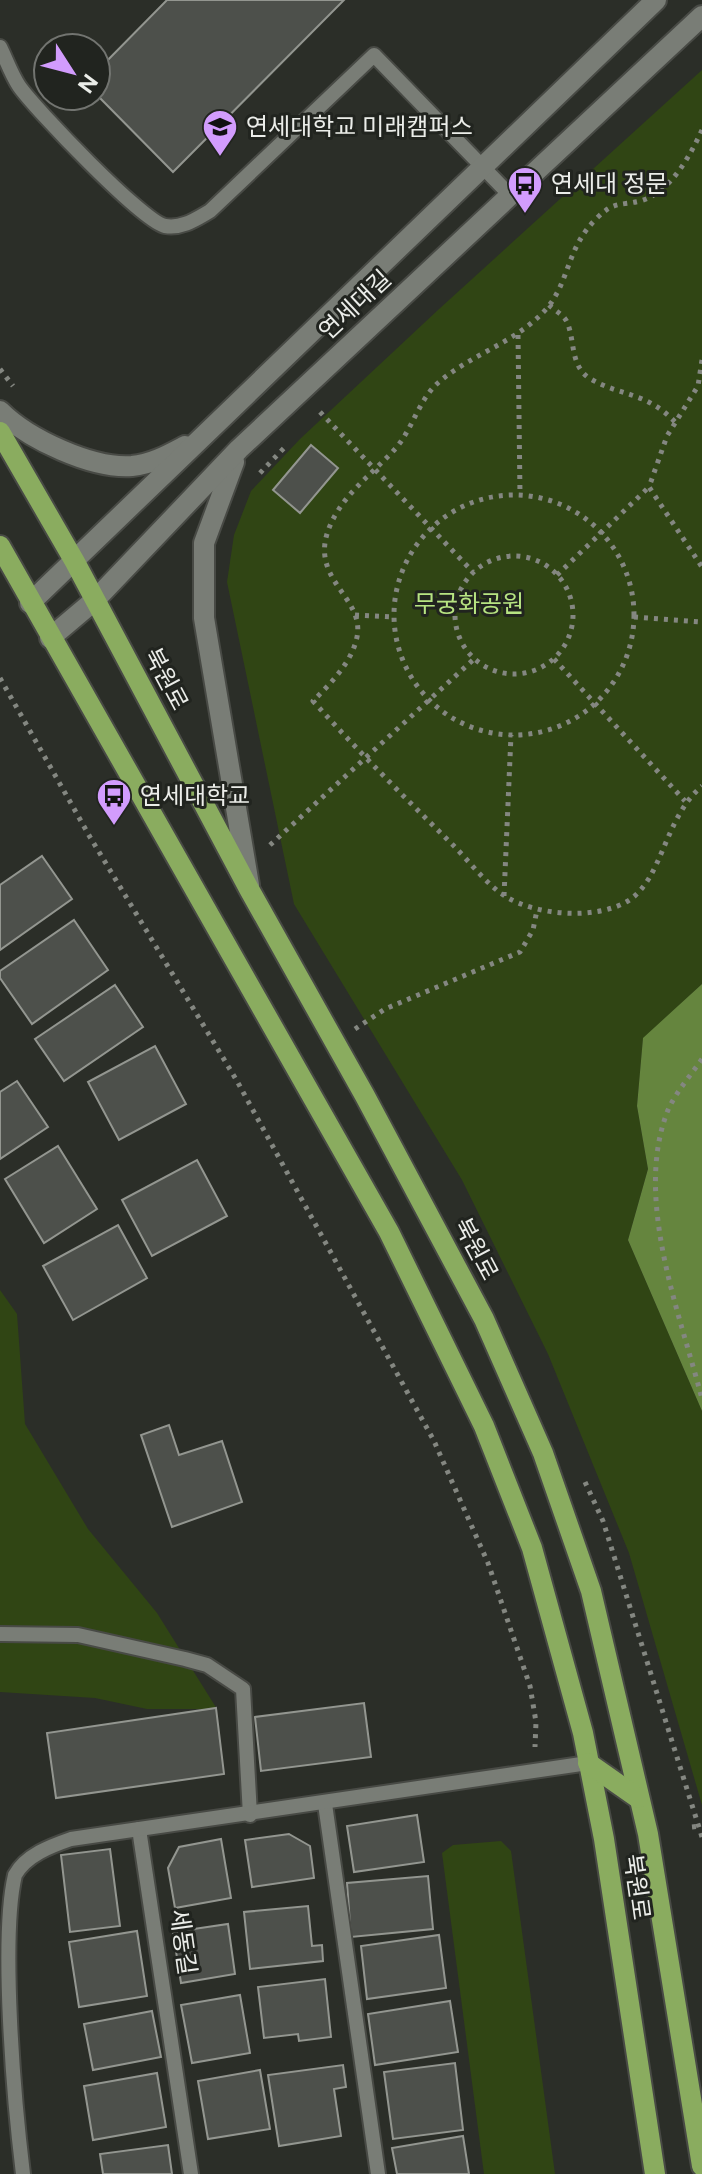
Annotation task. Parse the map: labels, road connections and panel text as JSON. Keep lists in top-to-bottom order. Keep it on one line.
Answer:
{"streets":{"main road":["북원로"],"street":["연세대길"],"lane":["세동길"]},"crossings":[["연세대길","북원로"]],"parks":["무궁화공원"],"places":{"school or university":["연세대학교 미래캠퍼스"],"bus stop":["연세대 정문","연세대학교"]},"north":"bottom right"}
